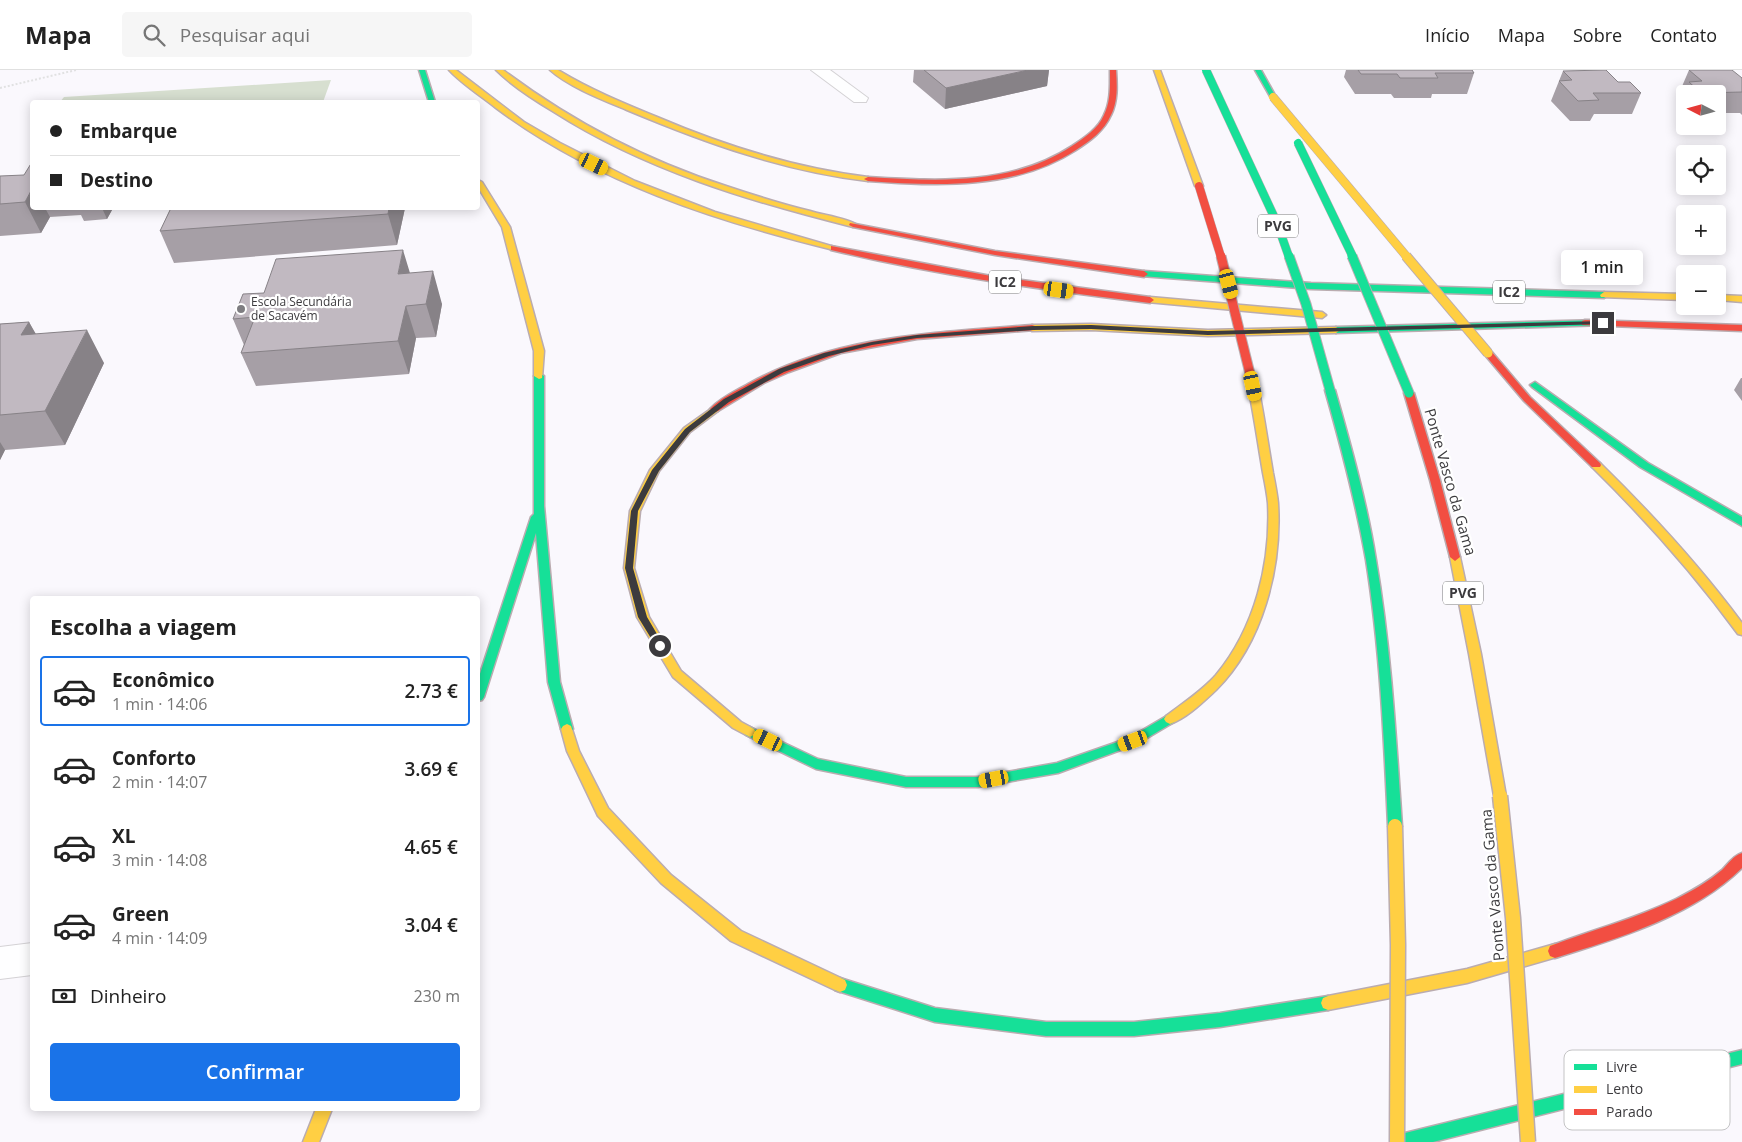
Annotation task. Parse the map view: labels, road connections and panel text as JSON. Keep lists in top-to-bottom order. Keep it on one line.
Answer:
{"streets":{"highway":["PVG","IC2","Ponte Vasco da Gama"]},"places":["Escola Secundária de Sacavém"],"legend":["Livre","Lento","Parado"],"north":"left","page":{"header":"Mapa","search":"Pesquisar aqui","nav":["Início","Mapa","Sobre","Contato"],"map_buttons":["+","−"],"banner":["Embarque","Destino"],"bubble":"1 min","heading":"Escolha a viagem","list":[{"name":"Econômico","note":"1 min · 14:06","value":"2.73 €"},{"name":"Conforto","note":"2 min · 14:07","value":"3.69 €"},{"name":"XL","note":"3 min · 14:08","value":"4.65 €"},{"name":"Green","note":"4 min · 14:09","value":"3.04 €"}],"pay":["Dinheiro","230 m"],"buttons":"Confirmar"}}
